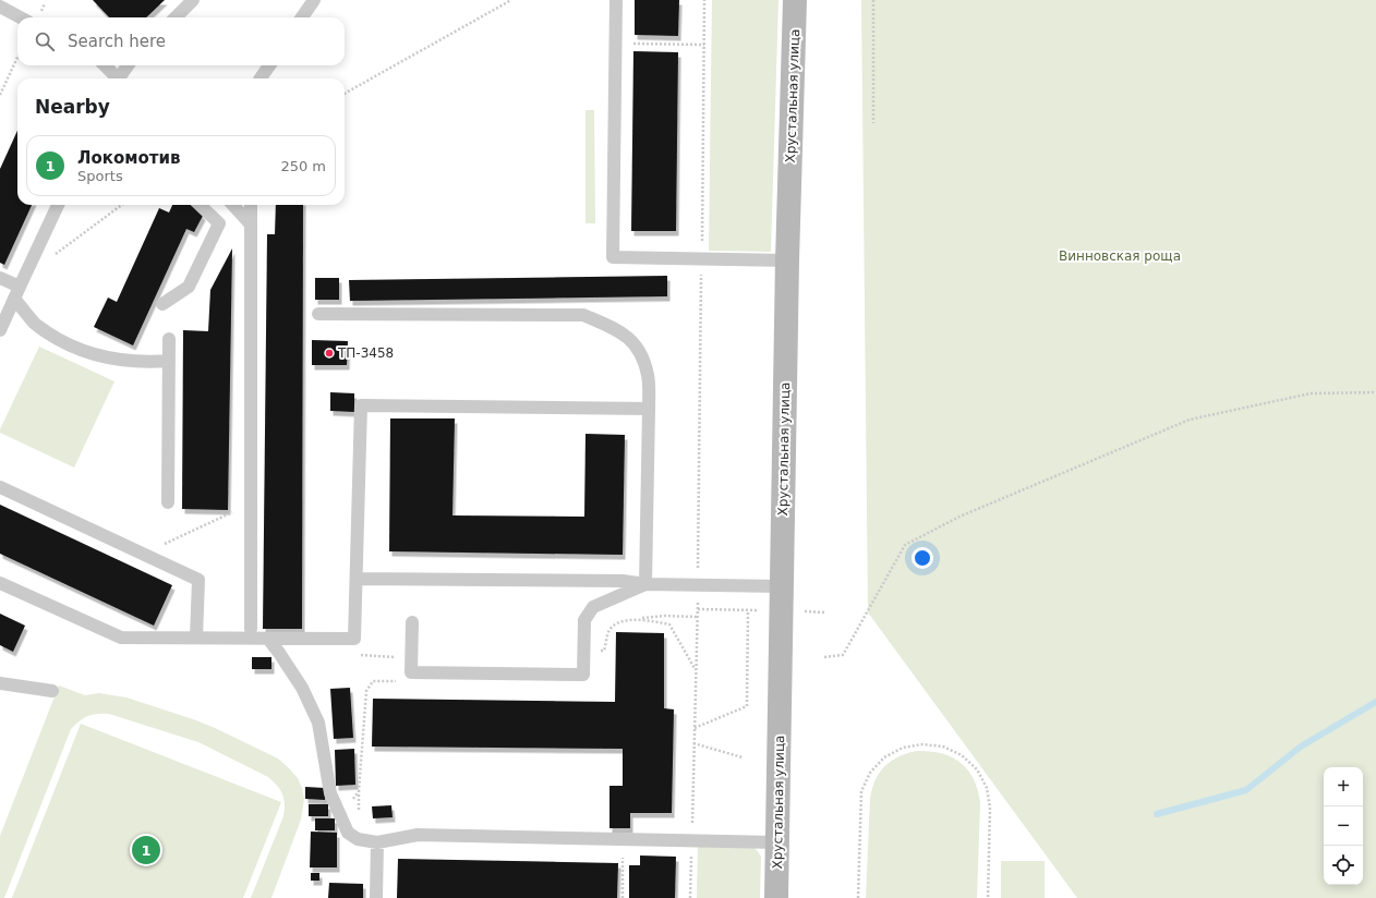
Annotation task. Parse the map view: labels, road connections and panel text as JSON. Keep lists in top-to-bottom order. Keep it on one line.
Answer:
{"streets":{"main road":["Хрустальная улица"]},"parks":["Винновская роща"],"places":["ТП-3458"],"page":{"search":"Search here","heading":"Nearby","list":[{"mark":"1","name":"Локомотив","note":"Sports","value":"250 m"}],"map_buttons":["+","−"],"pins":"1"}}
